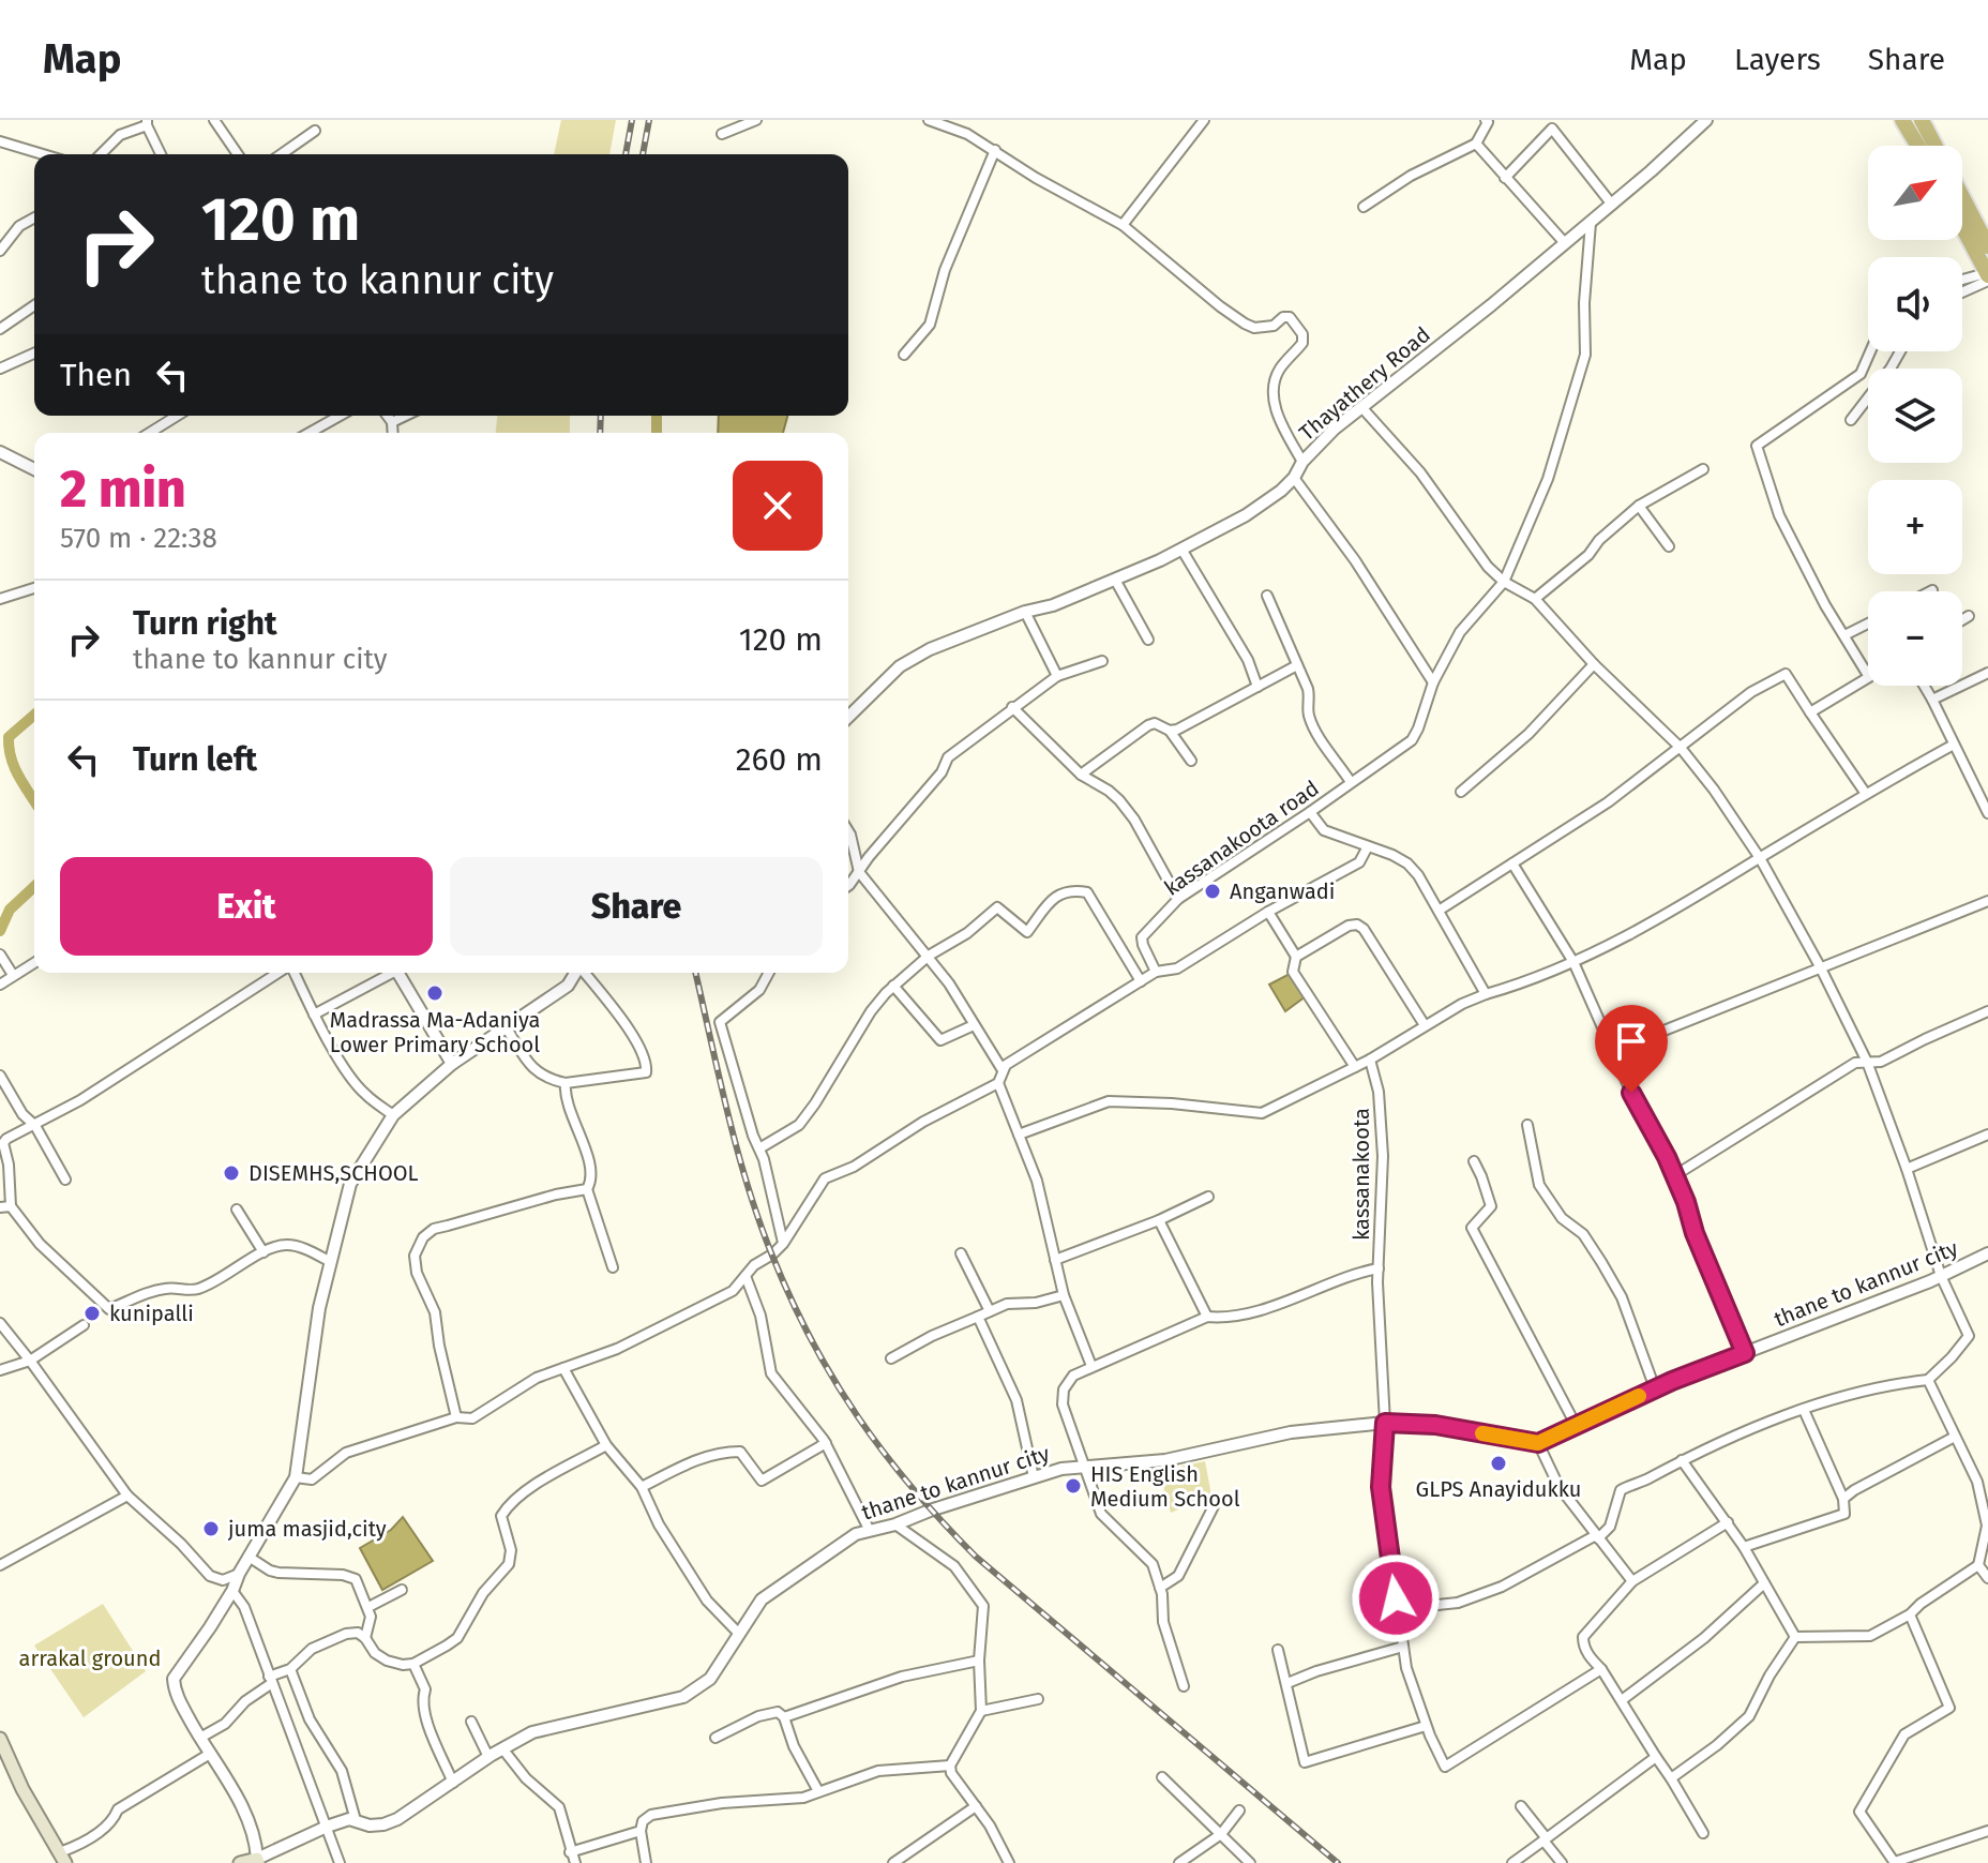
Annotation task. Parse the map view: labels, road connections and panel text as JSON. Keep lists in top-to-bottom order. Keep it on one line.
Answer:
{"streets":{"street":["Thayathery Road","kassanakoota road","kassanakoota","thane to kannur city"]},"crossings":[["Thayathery Road","kassanakoota road"],["kassanakoota","thane to kannur city"]],"parks":["arrakal ground"],"places":["Anganwadi","Madrassa Ma-Adaniya Lower Primary School","DISEMHS,SCHOOL","kunipalli","GLPS Anayidukku","HIS English Medium School","juma masjid,city"],"north":"top right","page":{"header":"Map","nav":["Map","Layers","Share"],"map_buttons":["+","−"],"turn":["120 m","thane to kannur city"],"then":"Then","heading":["2 min","570 m · 22:38"],"list":[{"name":"Turn right","note":"thane to kannur city","value":"120 m"},{"name":"Turn left","value":"260 m"}],"buttons":["Exit","Share"]}}
